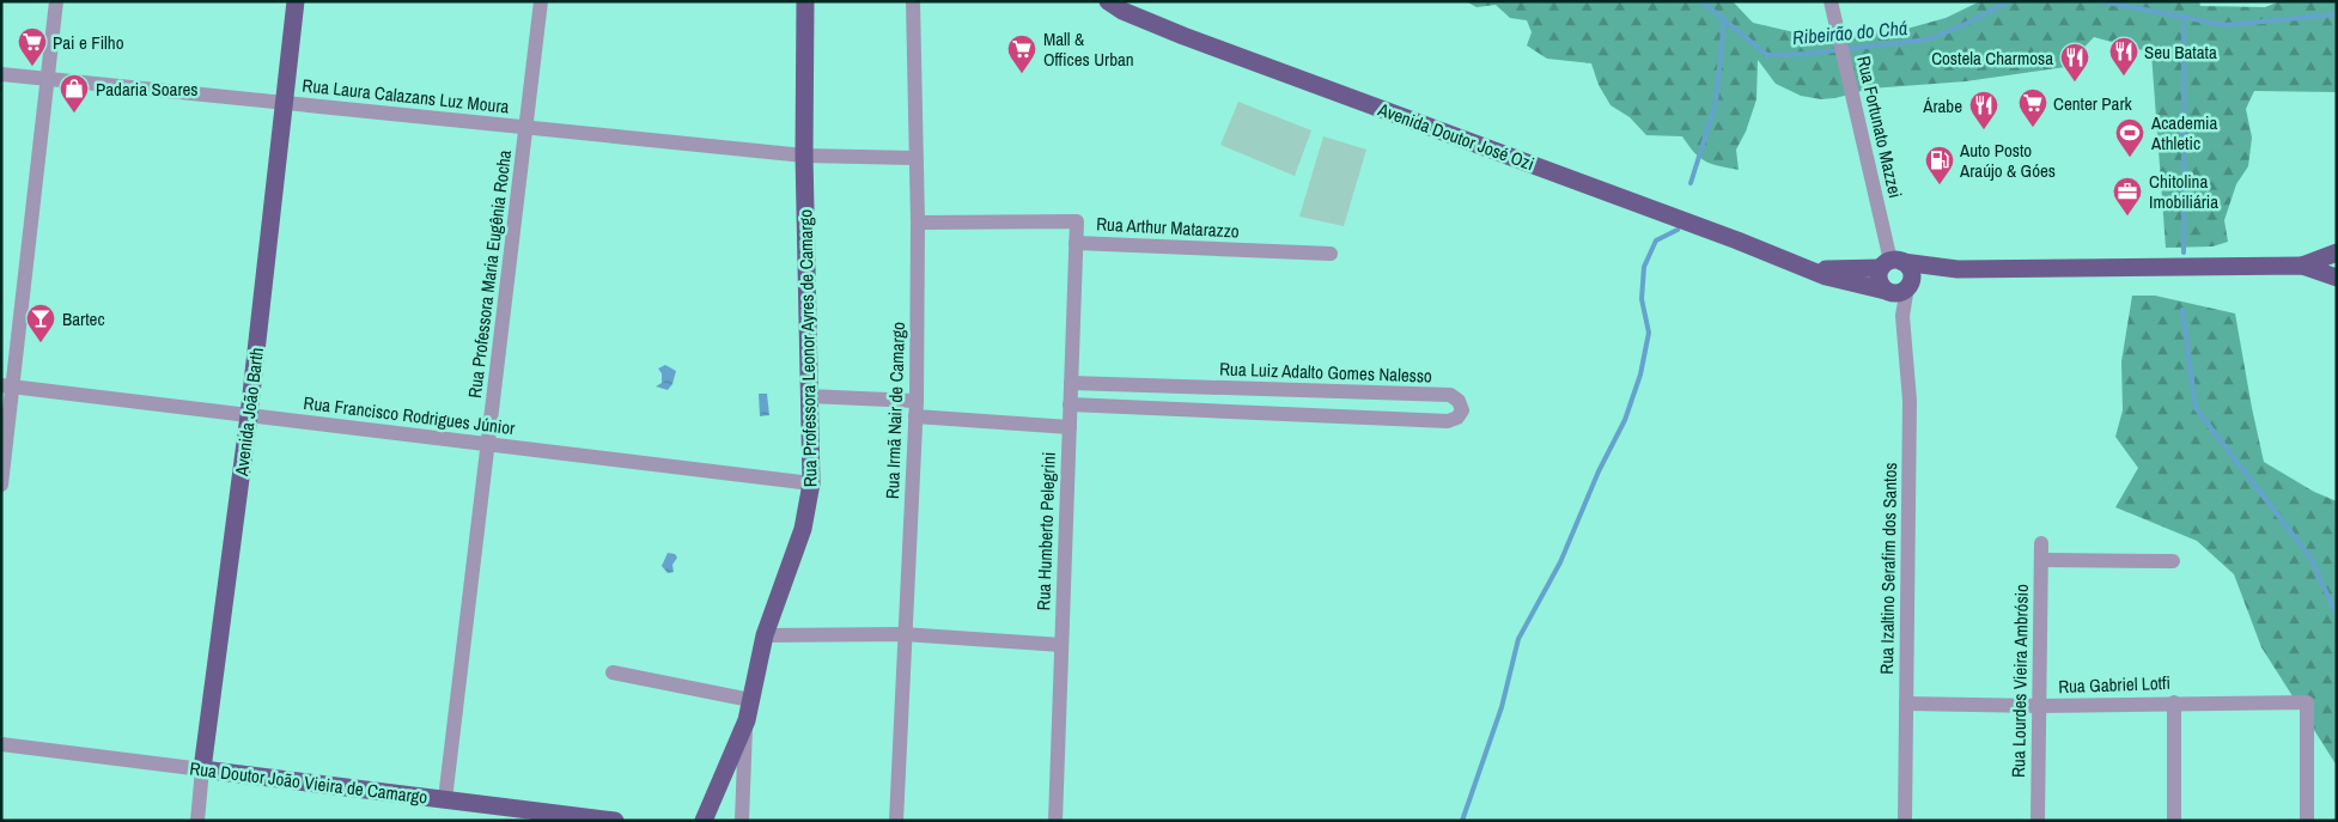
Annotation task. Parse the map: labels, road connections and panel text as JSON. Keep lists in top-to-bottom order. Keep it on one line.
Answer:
{"streets":{"main road":["Avenida Doutor José Ozi","Rua Professora Leonor Ayres de Camargo","Avenida João Barth","Rua Doutor João Vieira de Camargo"],"street":["Rua Laura Calazans Luz Moura","Rua Fortunato Mazzei","Rua Arthur Matarazzo","Rua Professora Maria Eugênia Rocha","Rua Luiz Adalto Gomes Nalesso","Rua Irmã Nair de Camargo","Rua Francisco Rodrigues Júnior","Rua Humberto Pelegrini","Rua Izaltino Serafim dos Santos","Rua Lourdes Vieira Ambrósio","Rua Gabriel Lotfi"]},"crossings":[["Rua Laura Calazans Luz Moura","Rua Professora Maria Eugênia Rocha"],["Rua Laura Calazans Luz Moura","Rua Professora Leonor Ayres de Camargo"],["Rua Laura Calazans Luz Moura","Avenida João Barth"],["Rua Fortunato Mazzei","Rua Izaltino Serafim dos Santos"],["Rua Arthur Matarazzo","Rua Irmã Nair de Camargo"],["Rua Arthur Matarazzo","Rua Humberto Pelegrini"],["Rua Professora Maria Eugênia Rocha","Rua Francisco Rodrigues Júnior"],["Rua Professora Maria Eugênia Rocha","Rua Doutor João Vieira de Camargo"],["Rua Professora Leonor Ayres de Camargo","Rua Francisco Rodrigues Júnior"],["Rua Luiz Adalto Gomes Nalesso","Rua Humberto Pelegrini"],["Avenida João Barth","Rua Francisco Rodrigues Júnior"],["Avenida João Barth","Rua Doutor João Vieira de Camargo"],["Rua Izaltino Serafim dos Santos","Rua Gabriel Lotfi"],["Rua Lourdes Vieira Ambrósio","Rua Gabriel Lotfi"]],"water":["Ribeirão do Chá"],"places":{"supermarket":["Pai e Filho","Mall & Offices Urban","Center Park"],"restaurant":["Seu Batata","Costela Charmosa","Árabe"],"shop":["Padaria Soares"],"sports":["Academia Athletic"],"fuel station":["Auto Posto Araújo & Góes"],"office":["Chitolina Imobiliária"],"bar":["Bartec"]}}
